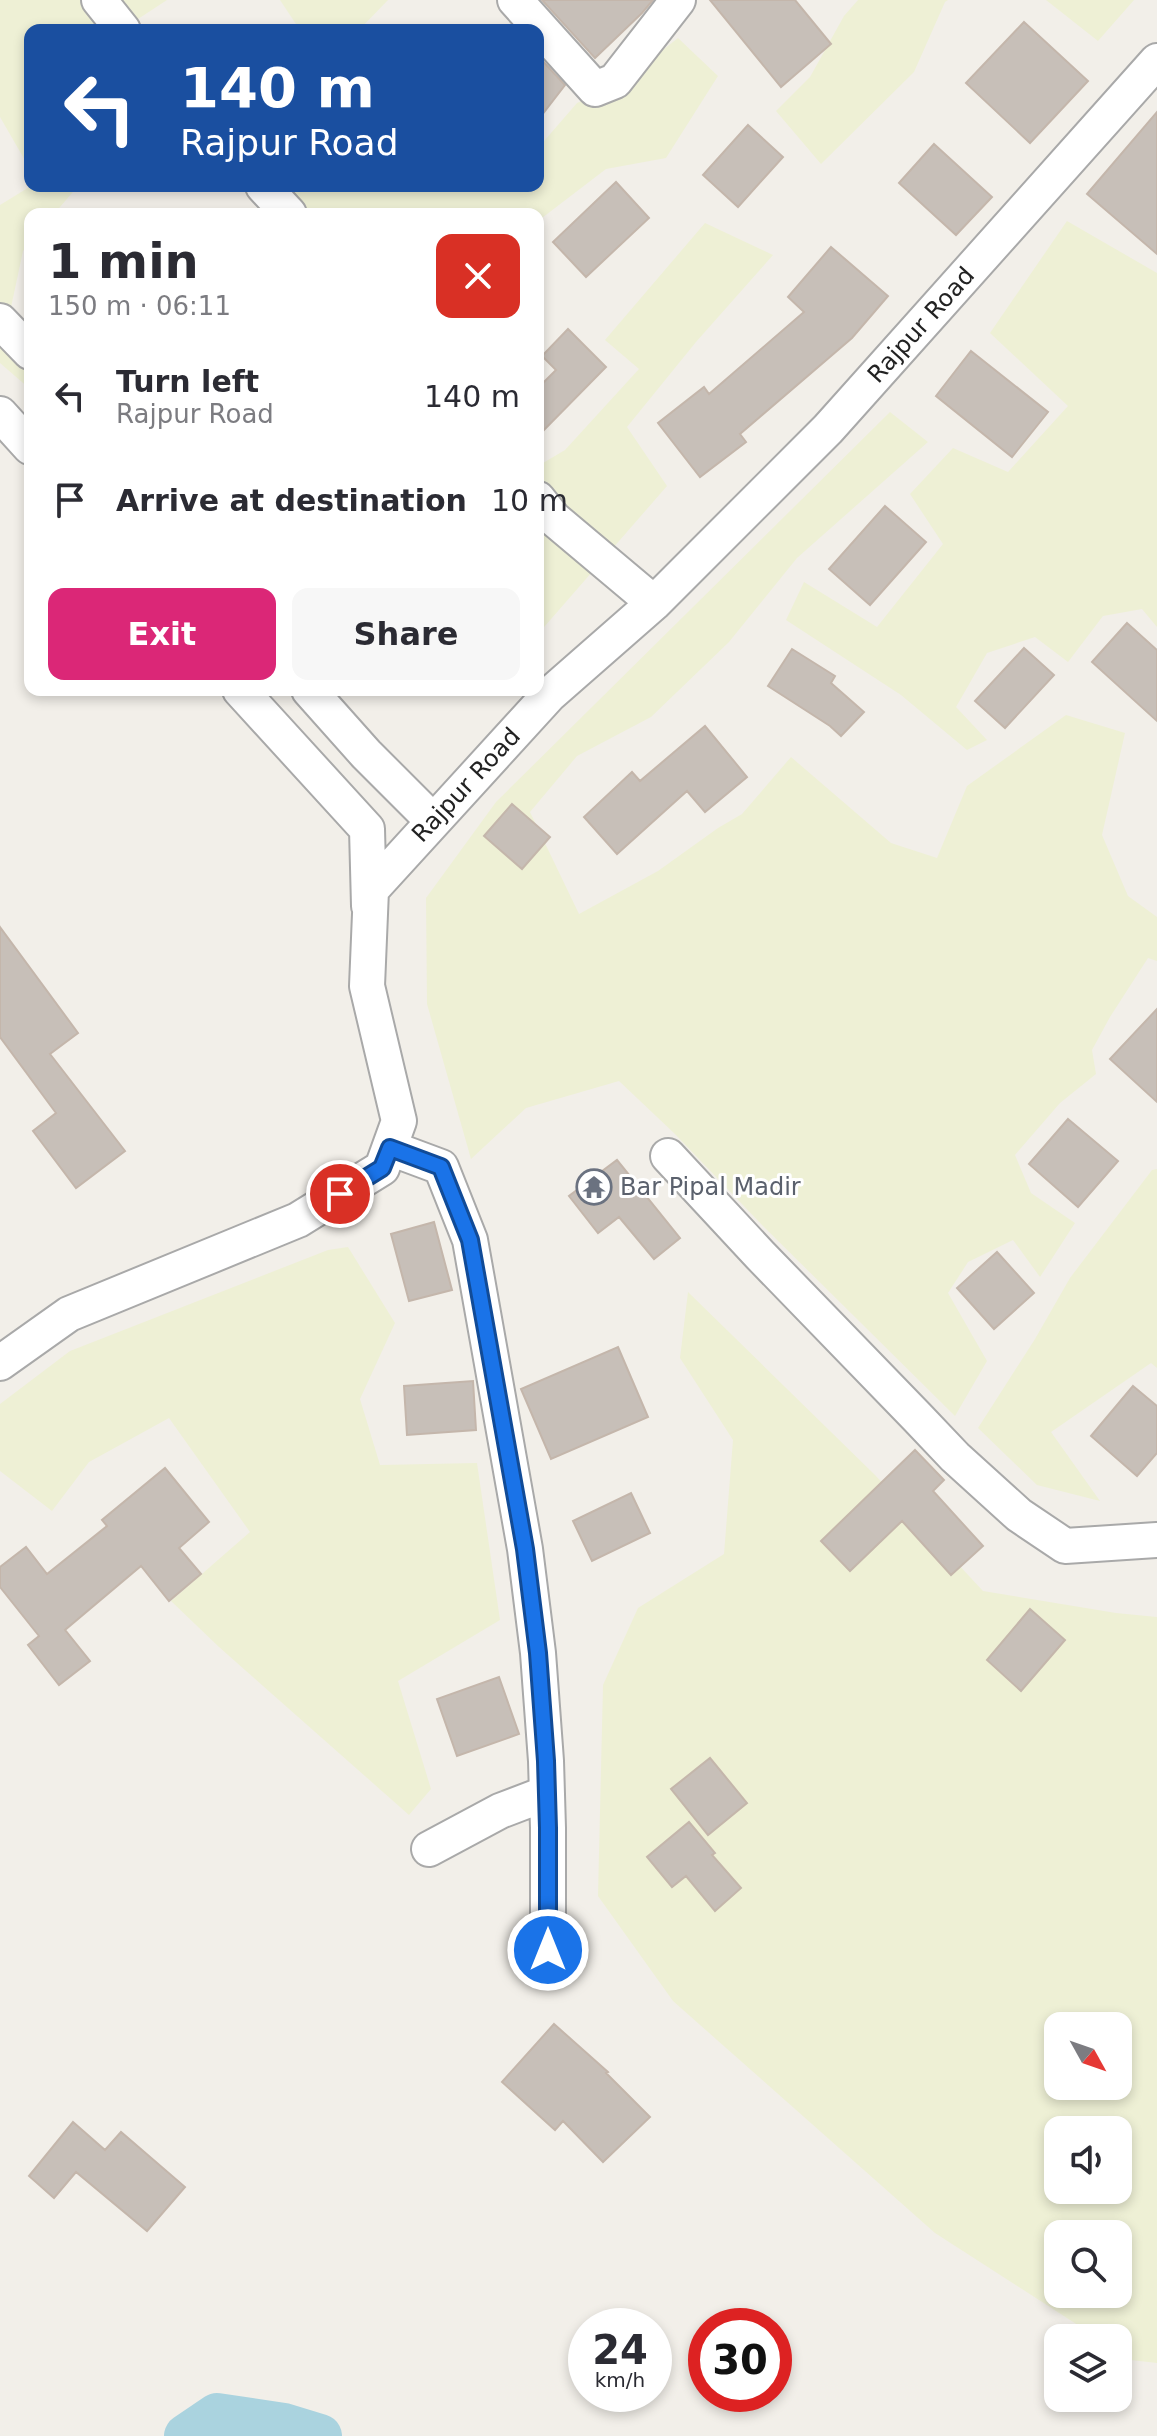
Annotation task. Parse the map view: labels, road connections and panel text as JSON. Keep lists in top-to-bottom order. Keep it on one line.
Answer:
{"streets":{"street":["Rajpur Road"]},"places":{"temple":["Bar Pipal Madir"]},"north":"bottom right","page":{"turn":["140 m","Rajpur Road"],"heading":["1 min","150 m · 06:11"],"list":[{"name":"Turn left","note":"Rajpur Road","value":"140 m"},{"name":"Arrive at destination","value":"10 m"}],"buttons":["Exit","Share"],"speed":"24 km/h","limit":"30"}}
